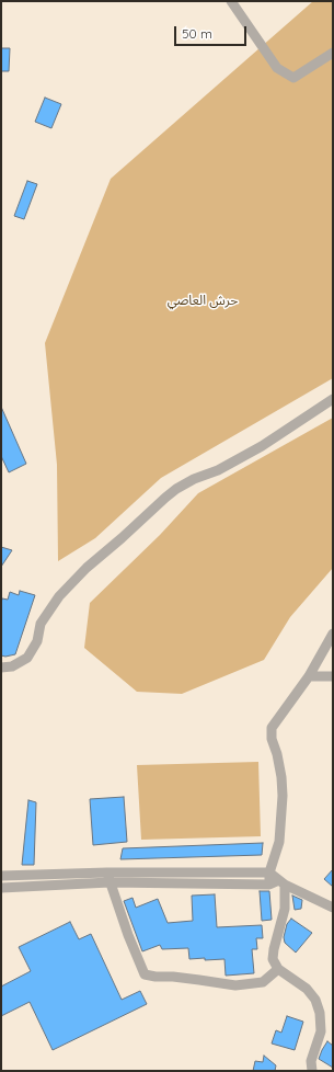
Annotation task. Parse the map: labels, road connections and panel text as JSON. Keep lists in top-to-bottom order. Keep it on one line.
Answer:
{"parks":["حرش العاصي"],"scale_bar":"50 m"}
